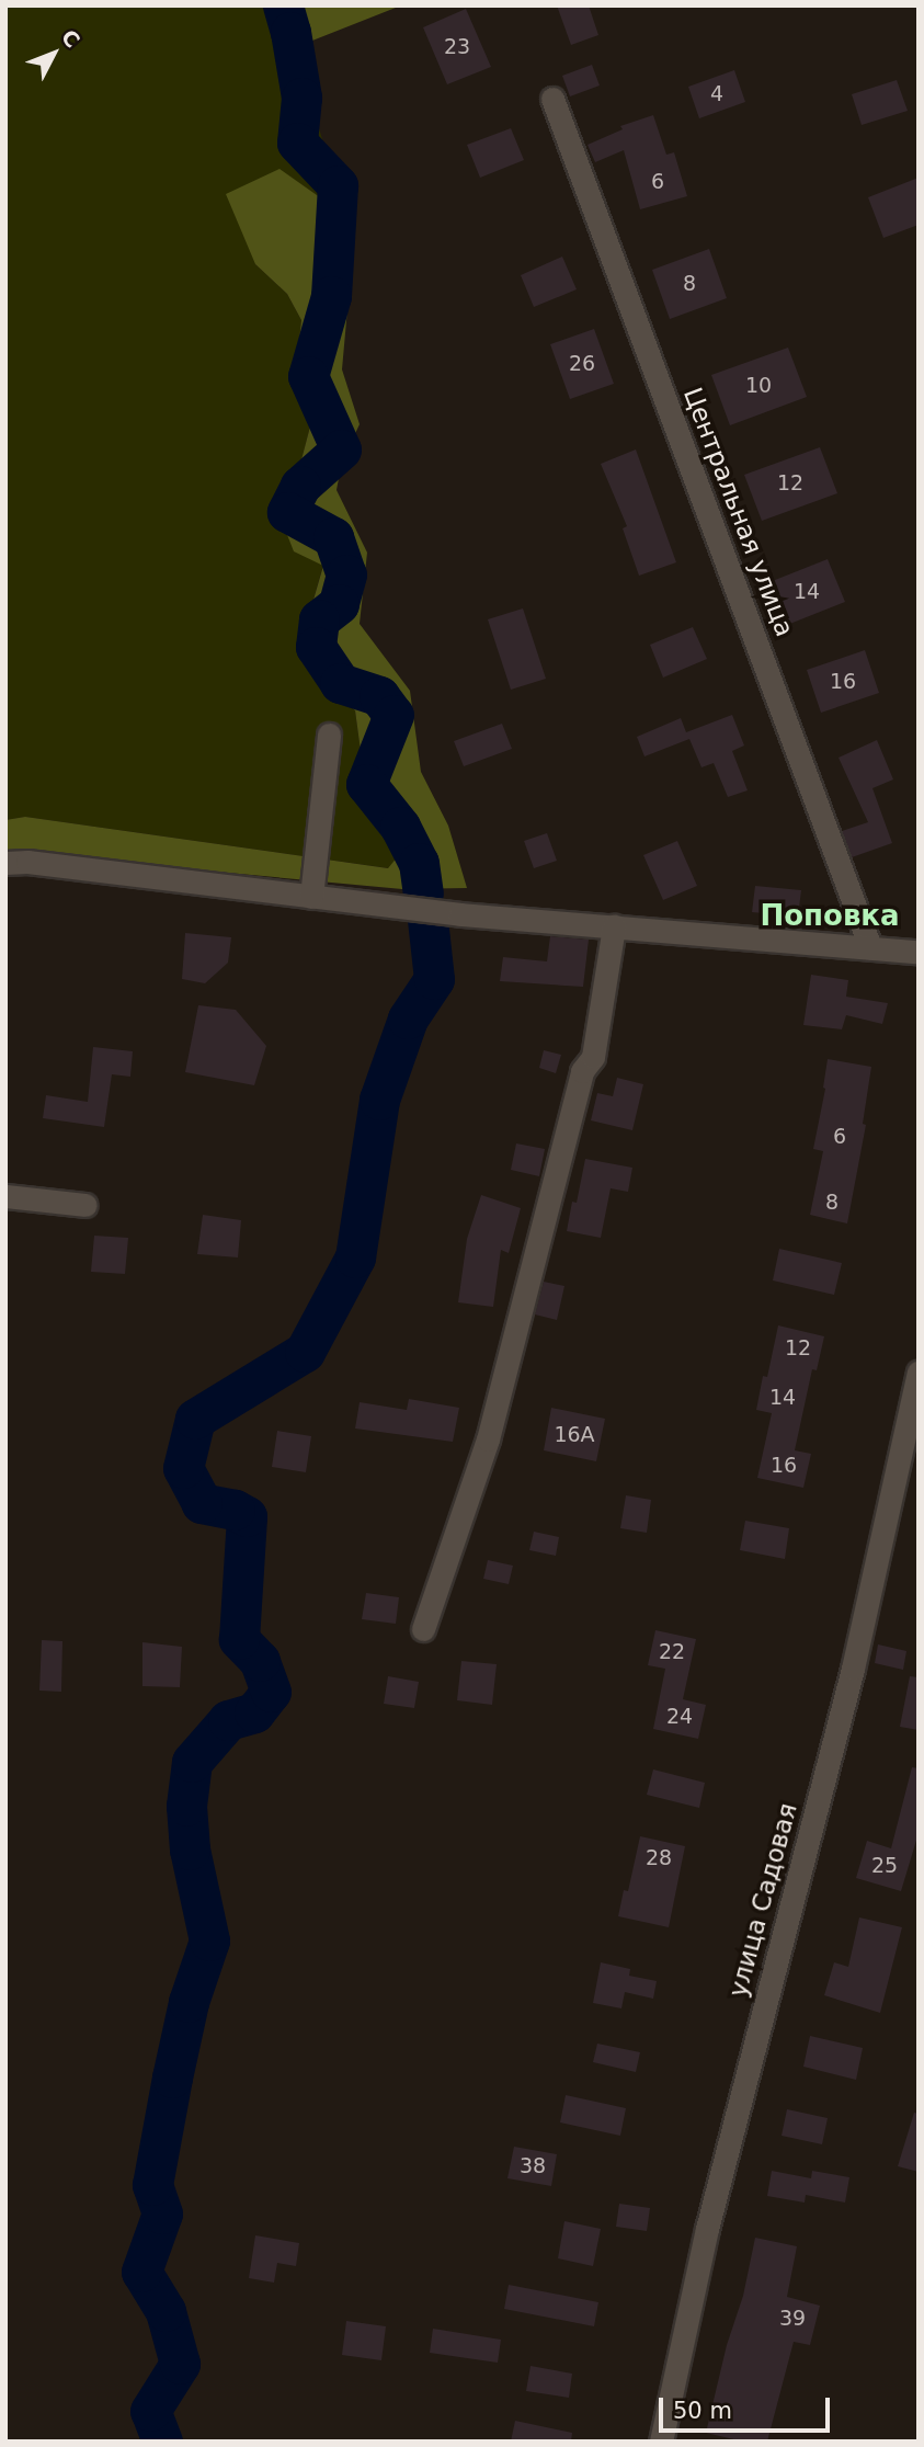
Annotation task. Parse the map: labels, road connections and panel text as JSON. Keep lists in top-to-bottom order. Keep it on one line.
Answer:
{"streets":{"street":["Центральная улица","улица Садовая"]},"districts":["Поповка"],"house_numbers":["23","4","6","8","26","10","12","14","16","6","8","12","14","16А","16","22","24","28","25","38","39"],"scale_bar":"50 m","north":"top right"}
